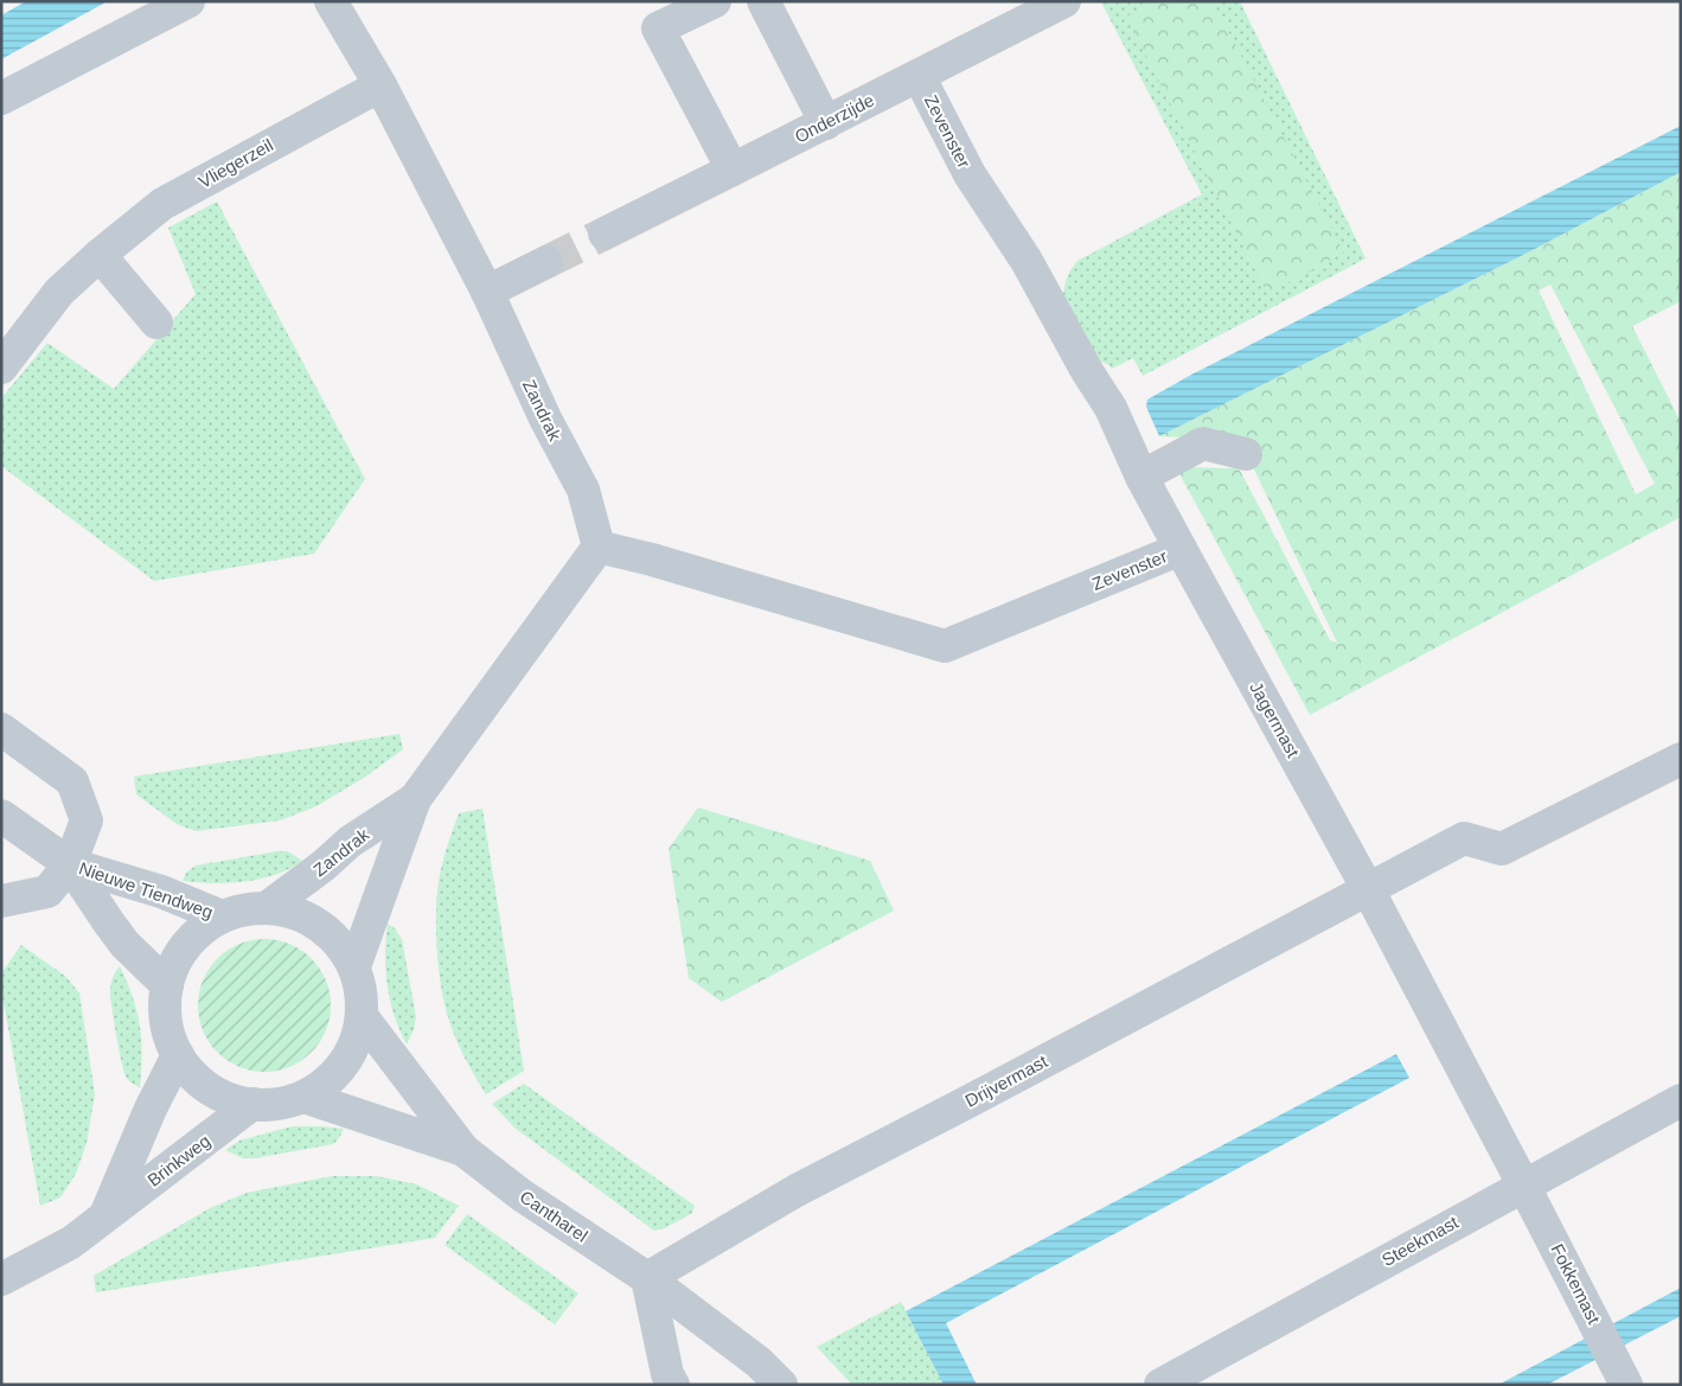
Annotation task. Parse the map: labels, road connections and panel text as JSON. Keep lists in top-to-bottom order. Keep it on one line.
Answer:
{"streets":{"street":["Onderzijde","Zevenster","Vliegerzeil","Zandrak","Jagermast","Nieuwe Tiendweg","Drijvermast","Brinkweg","Cantharel","Steekmast","Fokkemast"]},"crossings":[["Onderzijde","Zevenster"],["Zevenster","Zandrak"],["Zevenster","Jagermast"],["Vliegerzeil","Zandrak"],["Zandrak","Nieuwe Tiendweg"],["Zandrak","Brinkweg"],["Zandrak","Cantharel"],["Jagermast","Drijvermast"],["Jagermast","Steekmast"],["Jagermast","Fokkemast"],["Nieuwe Tiendweg","Brinkweg"],["Nieuwe Tiendweg","Cantharel"],["Drijvermast","Cantharel"],["Brinkweg","Cantharel"],["Steekmast","Fokkemast"]]}
